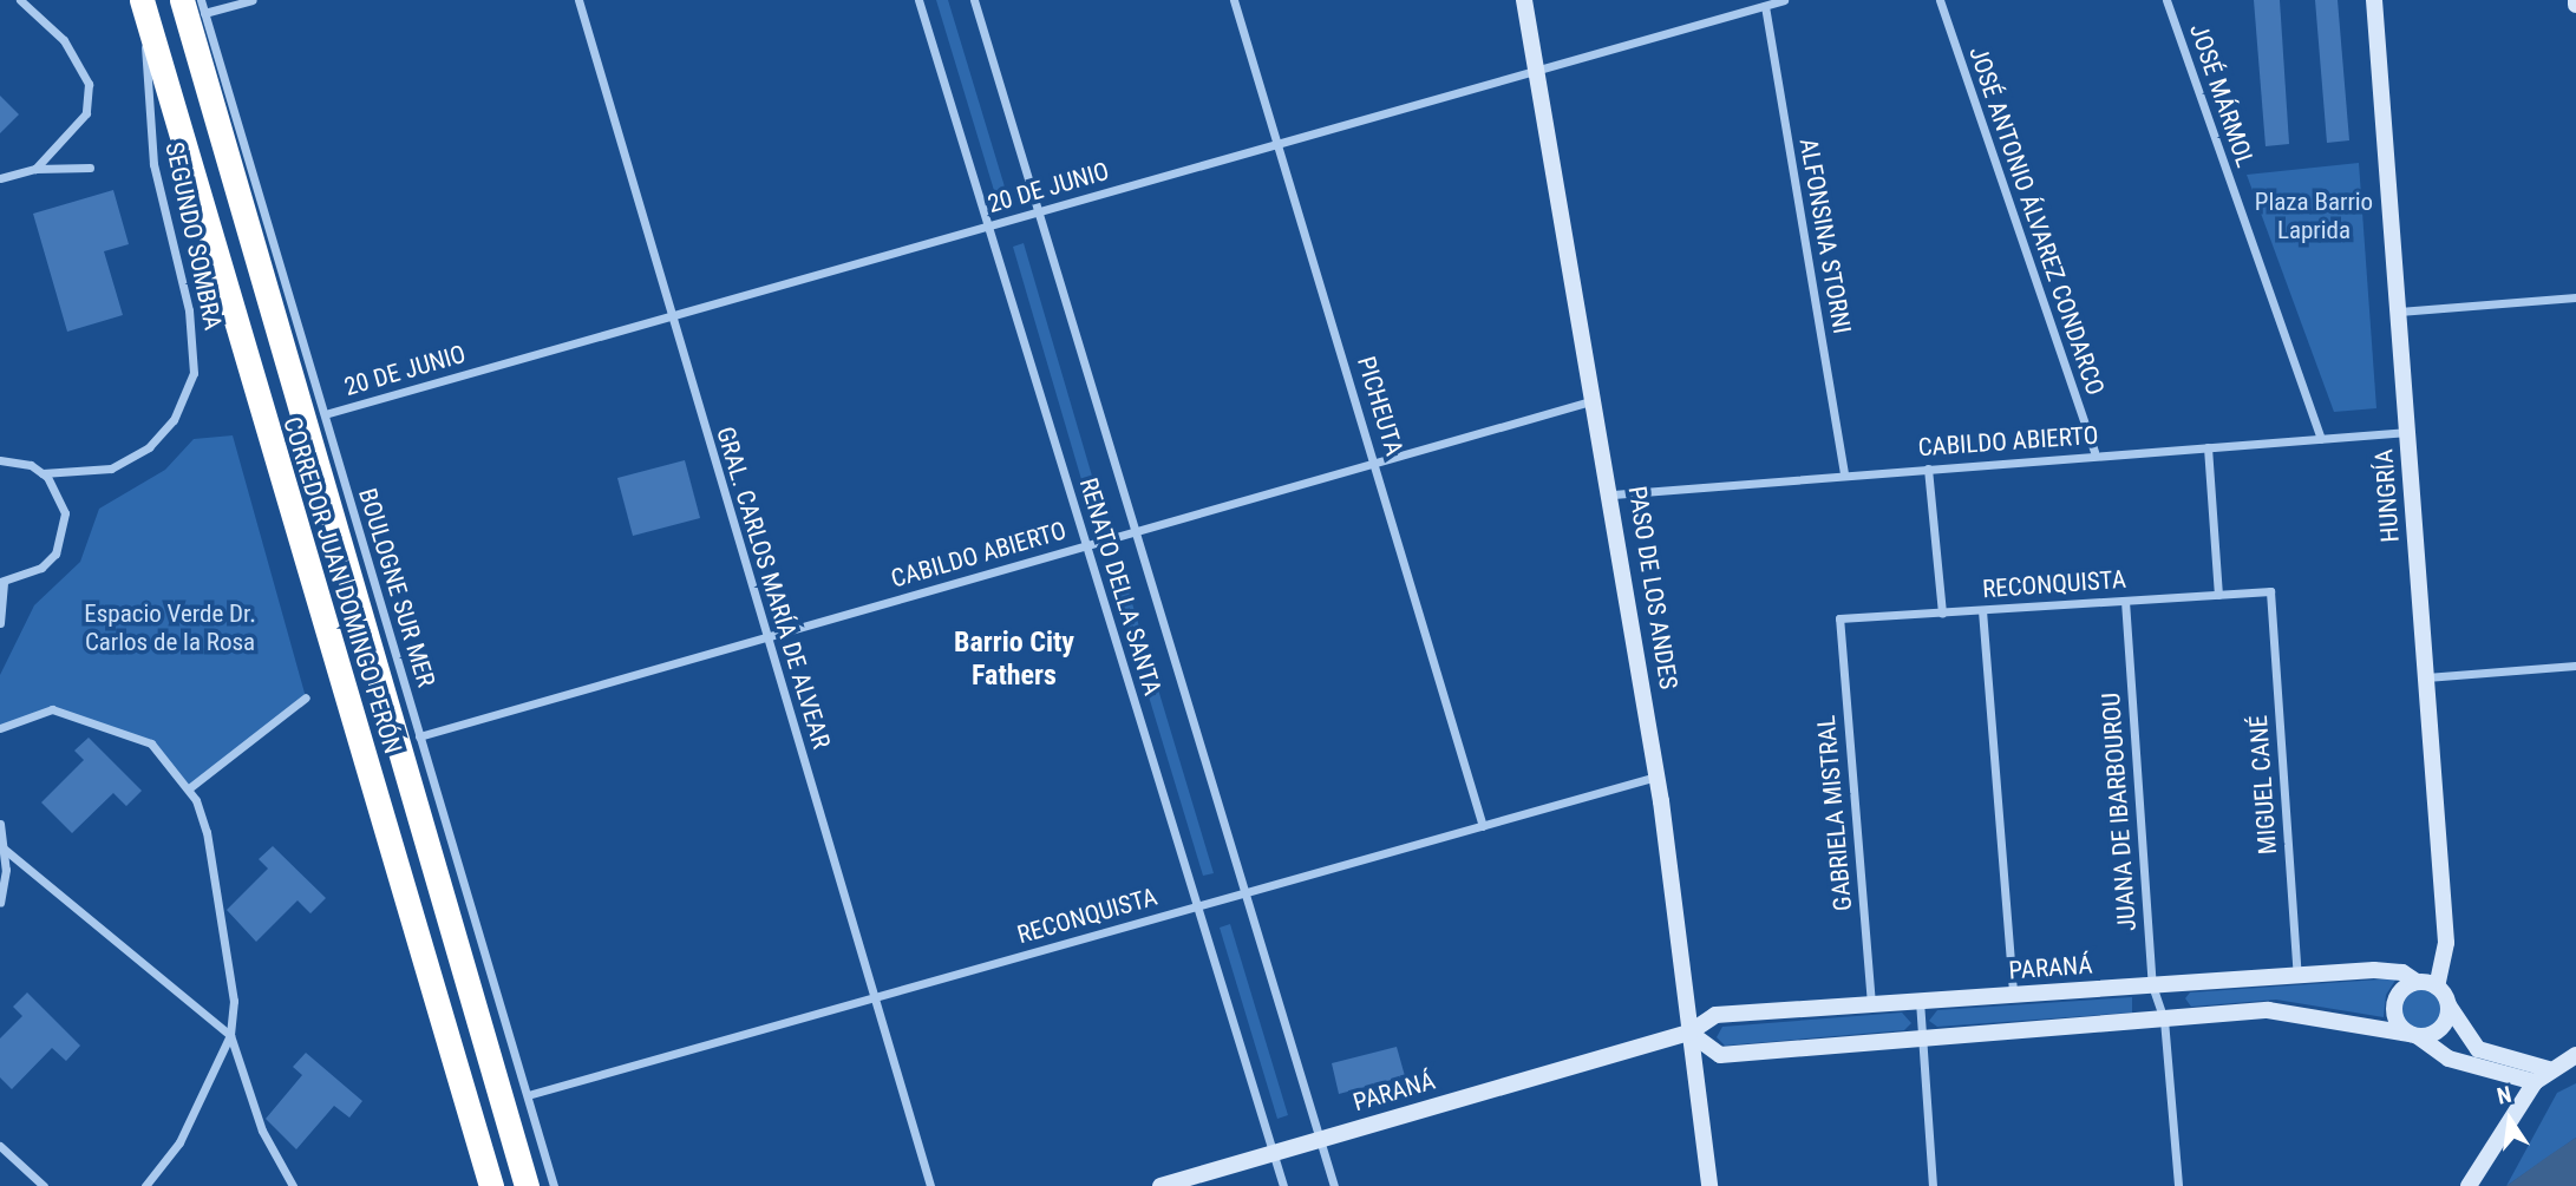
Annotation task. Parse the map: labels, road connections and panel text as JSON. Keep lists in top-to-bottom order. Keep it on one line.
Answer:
{"streets":{"highway":["CORREDOR JUAN DOMINGO PERÓN"],"street":["JOSÉ MÁRMOL","20 DE JUNIO","JOSÉ ANTONIO ÁLVAREZ CONDARCO","SEGUNDO SOMBRA","ALFONSINA STORNI","PICHEUTA","CABILDO ABIERTO","HUNGRÍA","RECONQUISTA","RENATO DELLA SANTA","BOULOGNE SUR MER","GRAL. CARLOS MARÍA DE ALVEAR","PASO DE LOS ANDES","MIGUEL CANÉ","JUANA DE IBARBOUROU","GABRIELA MISTRAL","PARANÁ"]},"crossings":[["JOSÉ MÁRMOL","CABILDO ABIERTO"],["20 DE JUNIO","ALFONSINA STORNI"],["20 DE JUNIO","PICHEUTA"],["20 DE JUNIO","RENATO DELLA SANTA"],["20 DE JUNIO","BOULOGNE SUR MER"],["20 DE JUNIO","GRAL. CARLOS MARÍA DE ALVEAR"],["20 DE JUNIO","PASO DE LOS ANDES"],["JOSÉ ANTONIO ÁLVAREZ CONDARCO","CABILDO ABIERTO"],["SEGUNDO SOMBRA","CORREDOR JUAN DOMINGO PERÓN"],["ALFONSINA STORNI","CABILDO ABIERTO"],["PICHEUTA","CABILDO ABIERTO"],["PICHEUTA","RECONQUISTA"],["CABILDO ABIERTO","HUNGRÍA"],["CABILDO ABIERTO","RENATO DELLA SANTA"],["CABILDO ABIERTO","BOULOGNE SUR MER"],["CABILDO ABIERTO","GRAL. CARLOS MARÍA DE ALVEAR"],["CABILDO ABIERTO","PASO DE LOS ANDES"],["HUNGRÍA","PARANÁ"],["RECONQUISTA","RENATO DELLA SANTA"],["RECONQUISTA","BOULOGNE SUR MER"],["RECONQUISTA","GRAL. CARLOS MARÍA DE ALVEAR"],["RECONQUISTA","PASO DE LOS ANDES"],["RECONQUISTA","MIGUEL CANÉ"],["RECONQUISTA","JUANA DE IBARBOUROU"],["RECONQUISTA","GABRIELA MISTRAL"],["RENATO DELLA SANTA","PARANÁ"],["PASO DE LOS ANDES","PARANÁ"],["MIGUEL CANÉ","PARANÁ"],["JUANA DE IBARBOUROU","PARANÁ"],["GABRIELA MISTRAL","PARANÁ"]],"districts":["Barrio City Fathers"],"parks":["Plaza Barrio Laprida","Espacio Verde Dr. Carlos de la Rosa"],"north":"top"}
